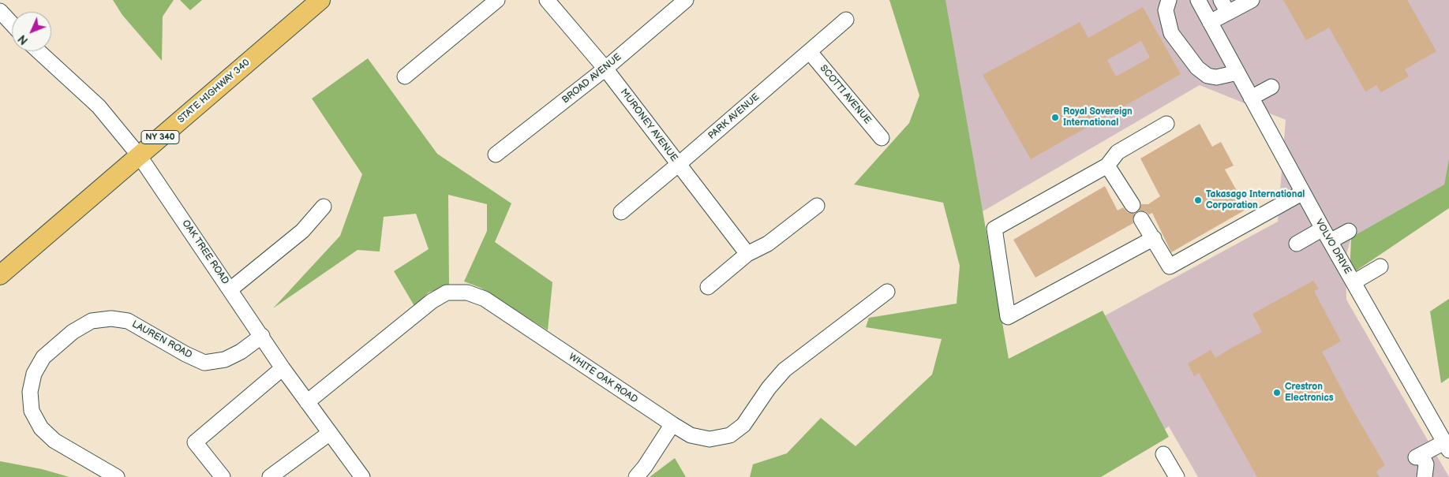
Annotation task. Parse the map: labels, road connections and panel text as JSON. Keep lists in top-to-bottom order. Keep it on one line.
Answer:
{"streets":{"main road":["STATE HIGHWAY 340","NY 340"],"street":["BROAD AVENUE","SCOTTI AVENUE","PARK AVENUE","MURONEY AVENUE","VOLVO DRIVE","OAK TREE ROAD","LAUREN ROAD","WHITE OAK ROAD"]},"crossings":[["BROAD AVENUE","MURONEY AVENUE"],["STATE HIGHWAY 340","OAK TREE ROAD"],["SCOTTI AVENUE","PARK AVENUE"],["PARK AVENUE","MURONEY AVENUE"],["OAK TREE ROAD","LAUREN ROAD"],["OAK TREE ROAD","WHITE OAK ROAD"]],"places":["Royal Sovereign International","Takasago International Corporation","Crestron Electronics"],"north":"bottom left"}
